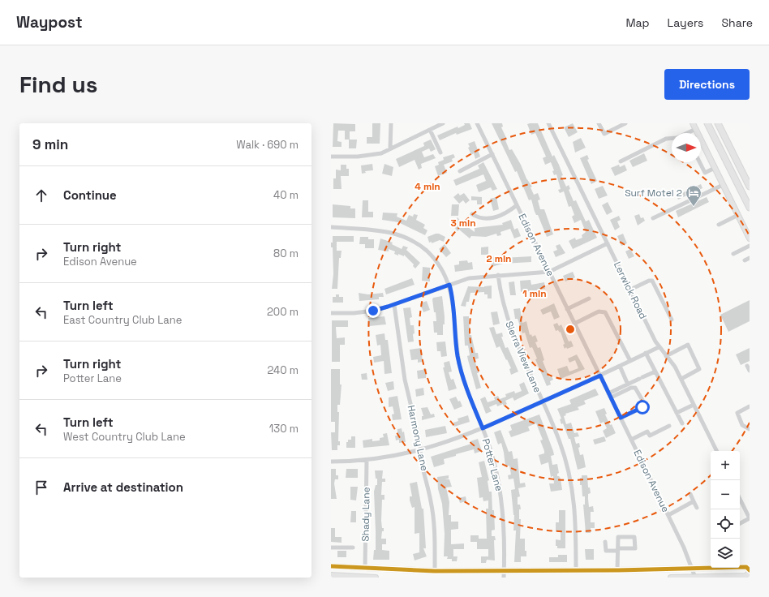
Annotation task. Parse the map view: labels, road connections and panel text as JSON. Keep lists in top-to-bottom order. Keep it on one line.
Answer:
{"streets":{"street":["Edison Avenue","Lerwick Road","Sierra View Lane","Harmony Lane","Potter Lane","Shady Lane"]},"places":{"hotel":["Surf Motel 2"]},"north":"right","page":{"header":"Waypost","nav":["Map","Layers","Share"],"buttons":"Directions","title":"Find us","heading":["9 min","Walk · 690 m"],"list":[["Continue","40 m"],["Turn right","Edison Avenue","80 m"],["Turn left","East Country Club Lane","200 m"],["Turn right","Potter Lane","240 m"],["Turn left","West Country Club Lane","130 m"],"Arrive at destination"],"map_buttons":["+","−"]},"rings":["4 min","3 min","2 min","1 min"]}
